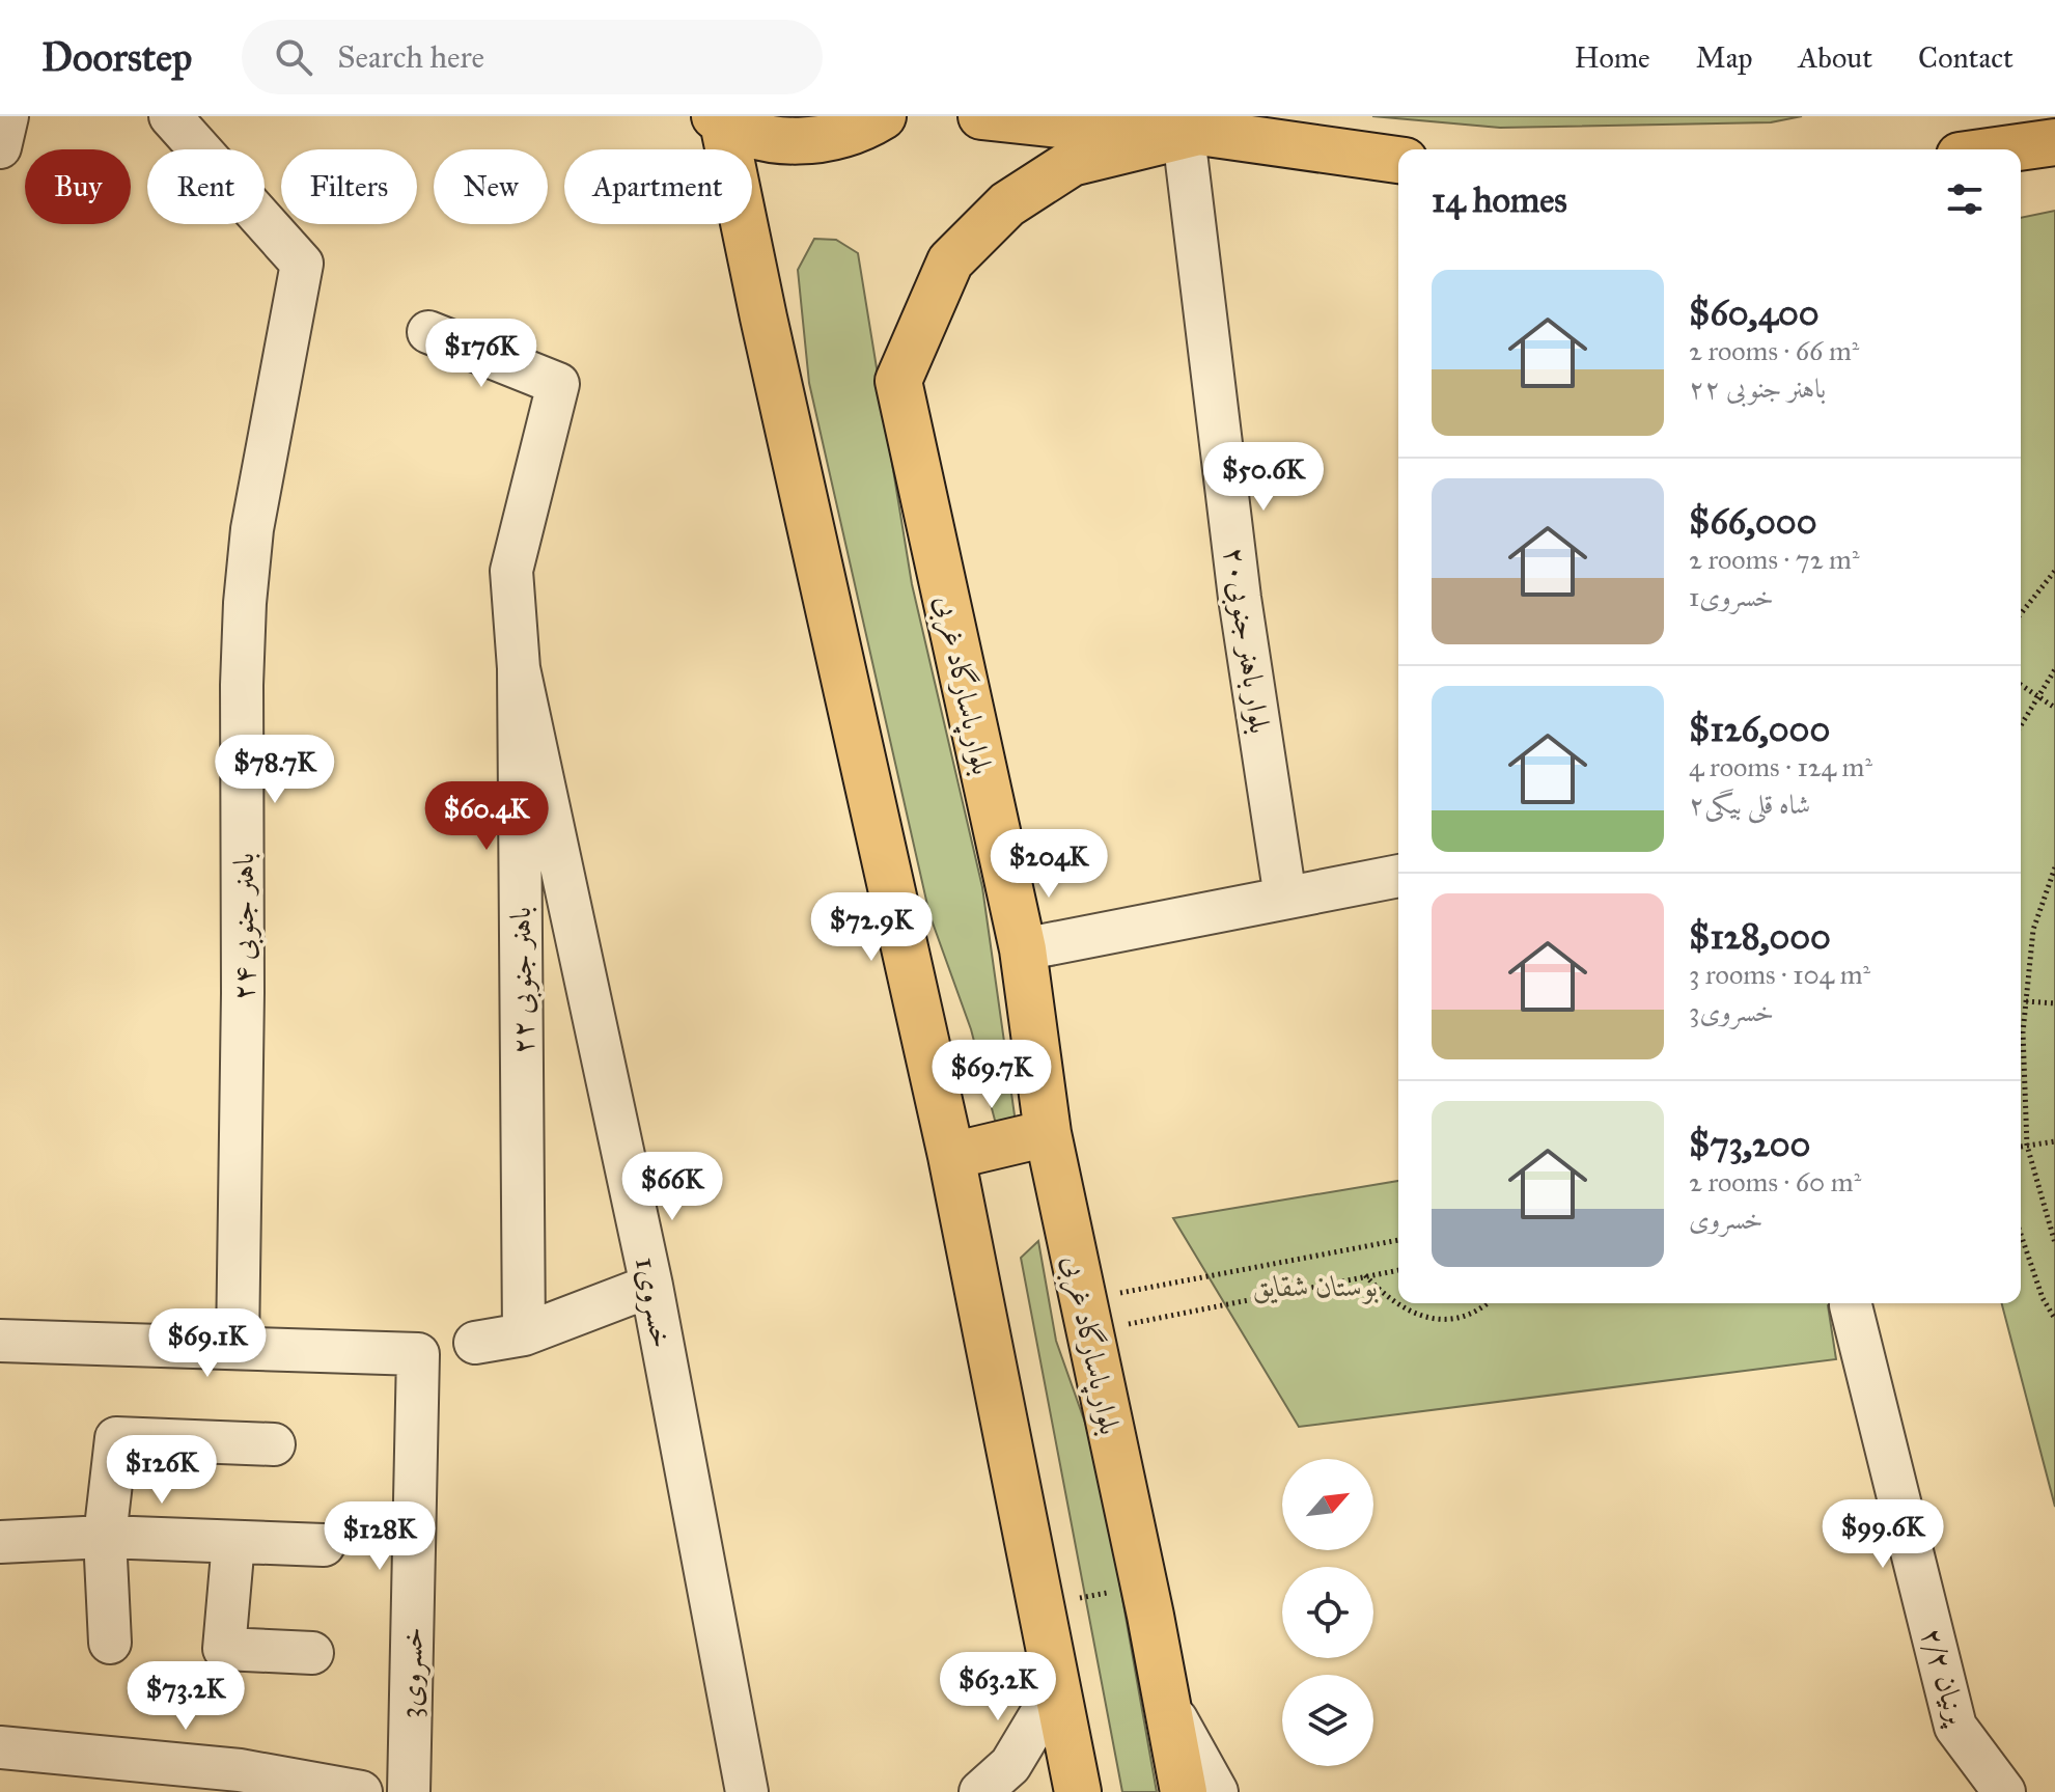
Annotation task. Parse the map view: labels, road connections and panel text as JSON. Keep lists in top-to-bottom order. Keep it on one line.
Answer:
{"streets":{"main road":["بلوار پاسارگاد غربی"],"street":["بلوار باهنر جنوبی۲۰","۲۴ باهنر جنوبی","۲۲ باهنر جنوبی","خسروى1","3خسروى","پرنیان ۲/۲"]},"crossings":[["بلوار باهنر جنوبی۲۰","بلوار پاسارگاد غربی"],["۲۴ باهنر جنوبی","3خسروى"],["۲۲ باهنر جنوبی","خسروى1"]],"parks":["بوستان شقایق"],"north":"top right","page":{"header":"Doorstep","search":"Search here","nav":["Home","Map","About","Contact"],"chip":["Buy","Rent","Filters","New","Apartment"],"heading":"14 homes","list":[{"name":"$60,400","note":"2 rooms · 66 m² · ۲۲ باهنر جنوبی"},{"name":"$66,000","note":"2 rooms · 72 m² · خسروى1"},{"name":"$126,000","note":"4 rooms · 124 m² · شاه قلی بیگی۲"},{"name":"$128,000","note":"3 rooms · 104 m² · 3خسروى"},{"name":"$73,200","note":"2 rooms · 60 m² · خسروى"}],"price":["$176K","$50.6K","$78.7K","$60.4K","$204K","$72.9K","$69.7K","$66K","$69.1K","$126K","$99.6K","$128K","$63.2K","$73.2K"]}}
